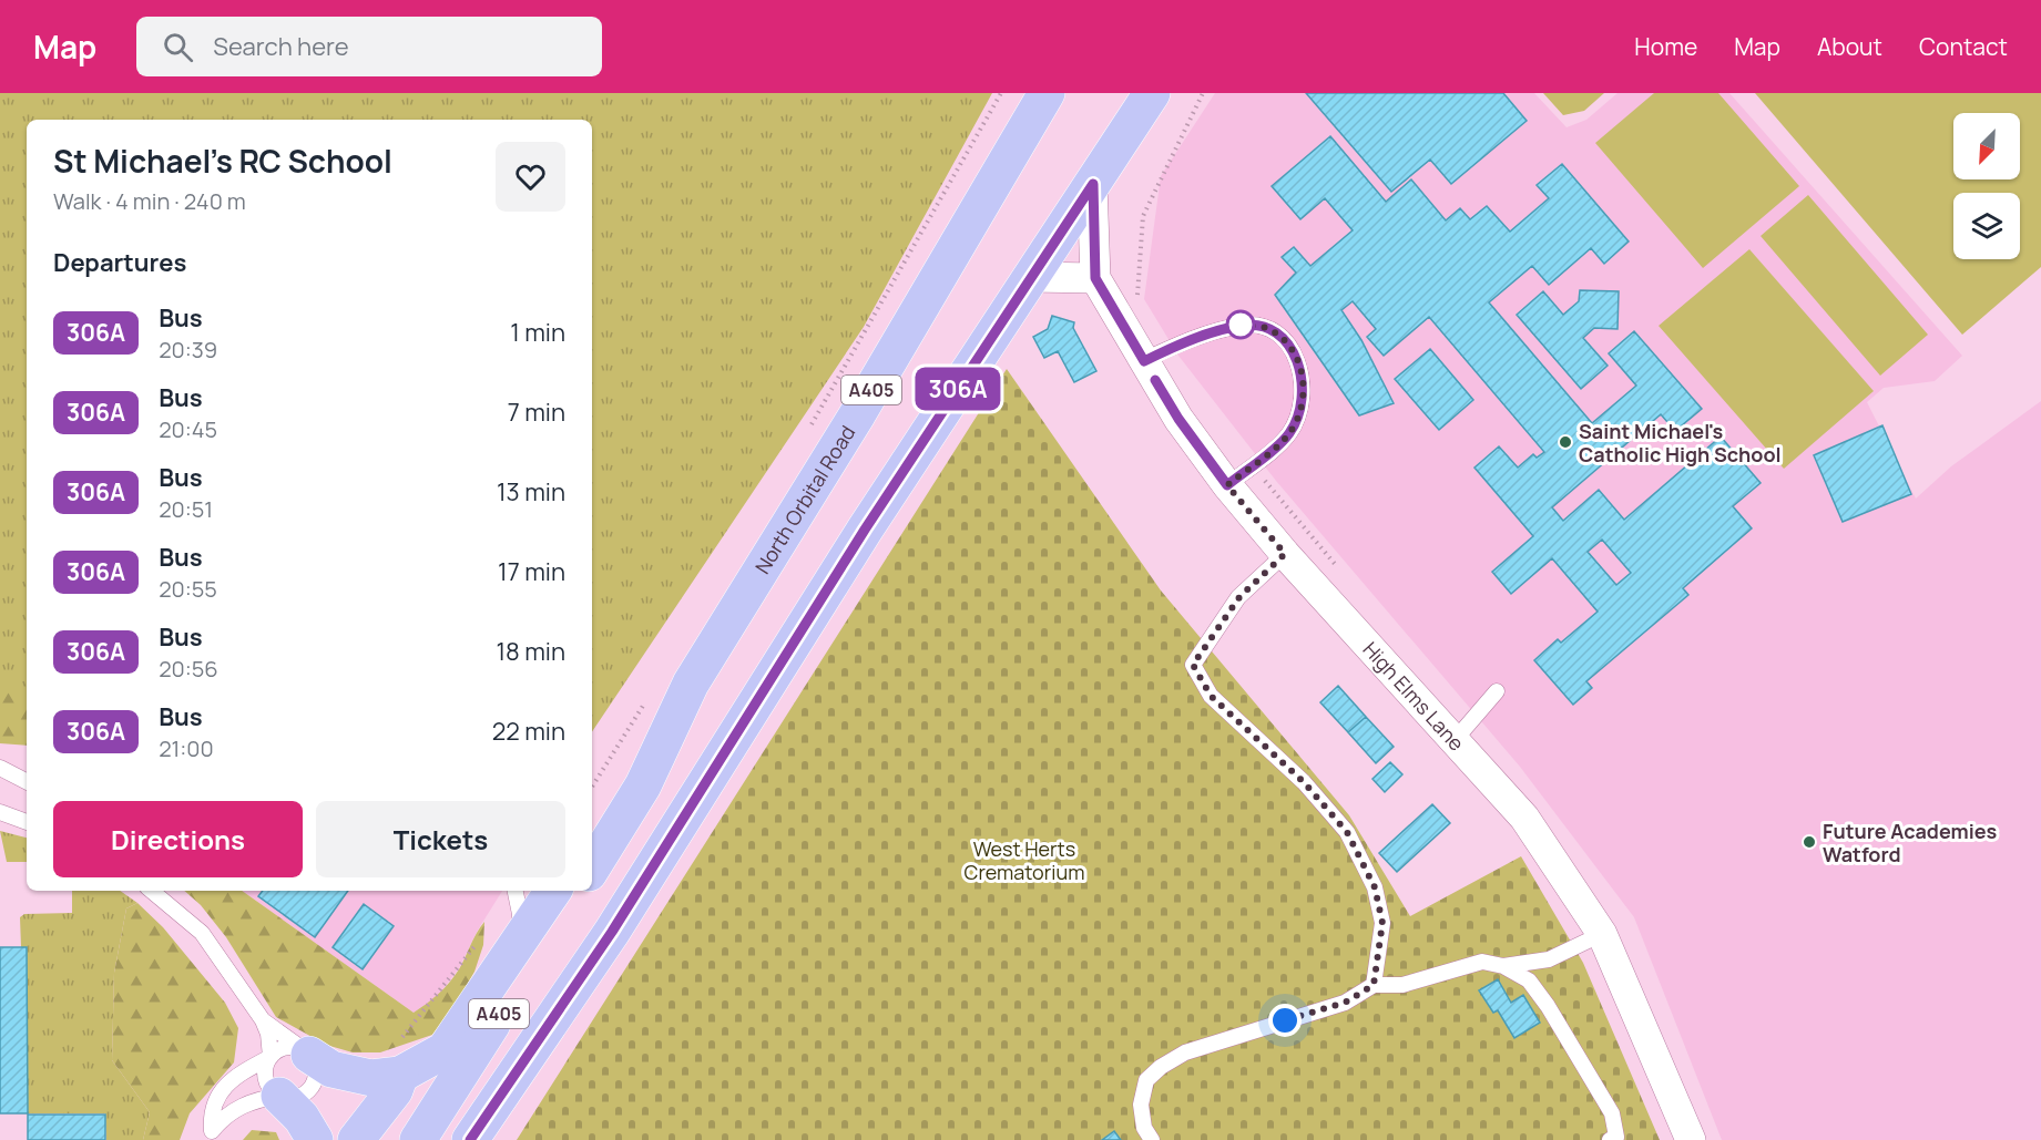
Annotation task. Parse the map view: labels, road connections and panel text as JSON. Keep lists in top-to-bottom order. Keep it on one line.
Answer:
{"streets":{"highway":["A405","North Orbital Road"],"street":["High Elms Lane"]},"crossings":[["A405","North Orbital Road"],["A405","High Elms Lane"]],"parks":["West Herts Crematorium"],"places":["Saint Michael's Catholic High School","Future Academies Watford"],"lines":["bus line 306A"],"north":"bottom left","page":{"header":"Map","search":"Search here","nav":["Home","Map","About","Contact"],"on_map":"306A","heading":[["St Michael's RC School","Walk · 4 min · 240 m"],"Departures"],"list":[{"mark":"306A","name":"Bus","note":"20:39","value":"1 min"},{"mark":"306A","name":"Bus","note":"20:45","value":"7 min"},{"mark":"306A","name":"Bus","note":"20:51","value":"13 min"},{"mark":"306A","name":"Bus","note":"20:55","value":"17 min"},{"mark":"306A","name":"Bus","note":"20:56","value":"18 min"},{"mark":"306A","name":"Bus","note":"21:00","value":"22 min"}],"buttons":["Directions","Tickets"]}}
